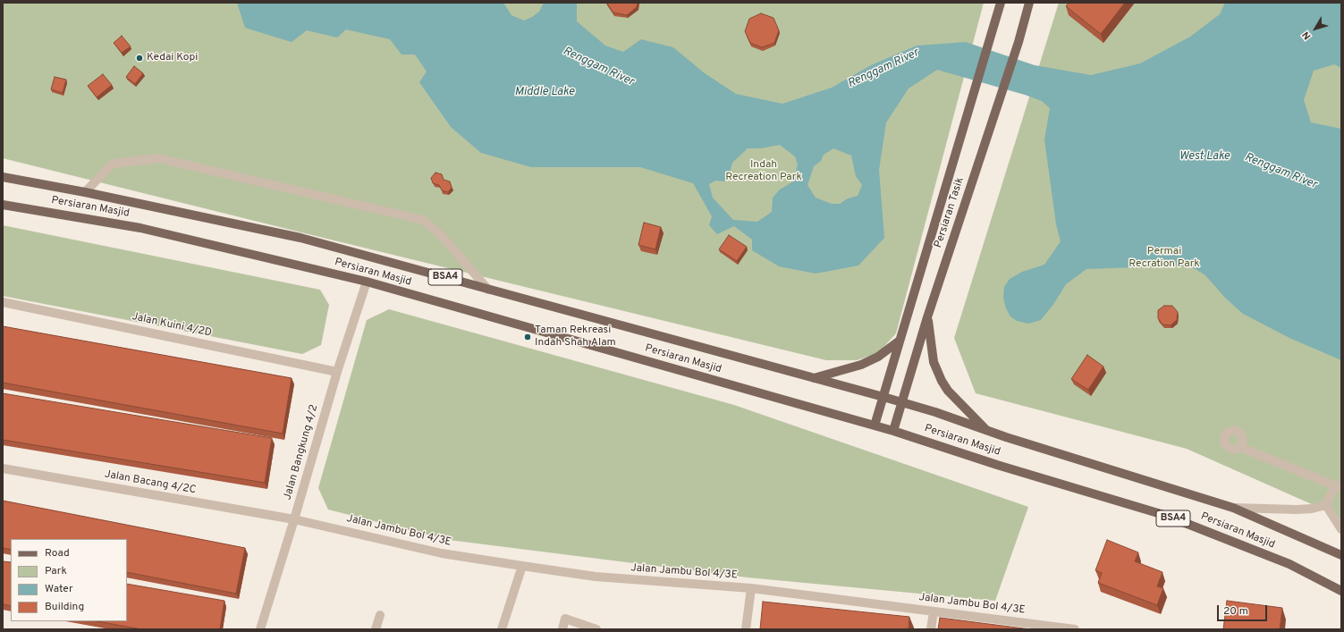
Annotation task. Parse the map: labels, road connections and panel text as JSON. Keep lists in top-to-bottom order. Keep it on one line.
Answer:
{"streets":{"main road":["Persiaran Masjid","Persiaran Tasik","BSA4"],"street":["Jalan Kuini 4/2D","Jalan Bangkung 4/2","Jalan Bacang 4/2C","Jalan Jambu Bol 4/3E"]},"crossings":[["Persiaran Masjid","Persiaran Tasik"],["Persiaran Masjid","Jalan Bangkung 4/2"],["Jalan Kuini 4/2D","Jalan Bangkung 4/2"],["Jalan Bangkung 4/2","Jalan Bacang 4/2C"],["Jalan Bangkung 4/2","Jalan Jambu Bol 4/3E"],["Jalan Bacang 4/2C","Jalan Jambu Bol 4/3E"]],"water":["Renggam River","Middle Lake","West Lake"],"parks":["Indah Recreation Park","Permai Recration Park"],"places":["Kedai Kopi","Taman Rekreasi Indah Shah Alam"],"legend":["Road","Park","Water","Building"],"scale_bar":"20 m","north":"bottom left"}
